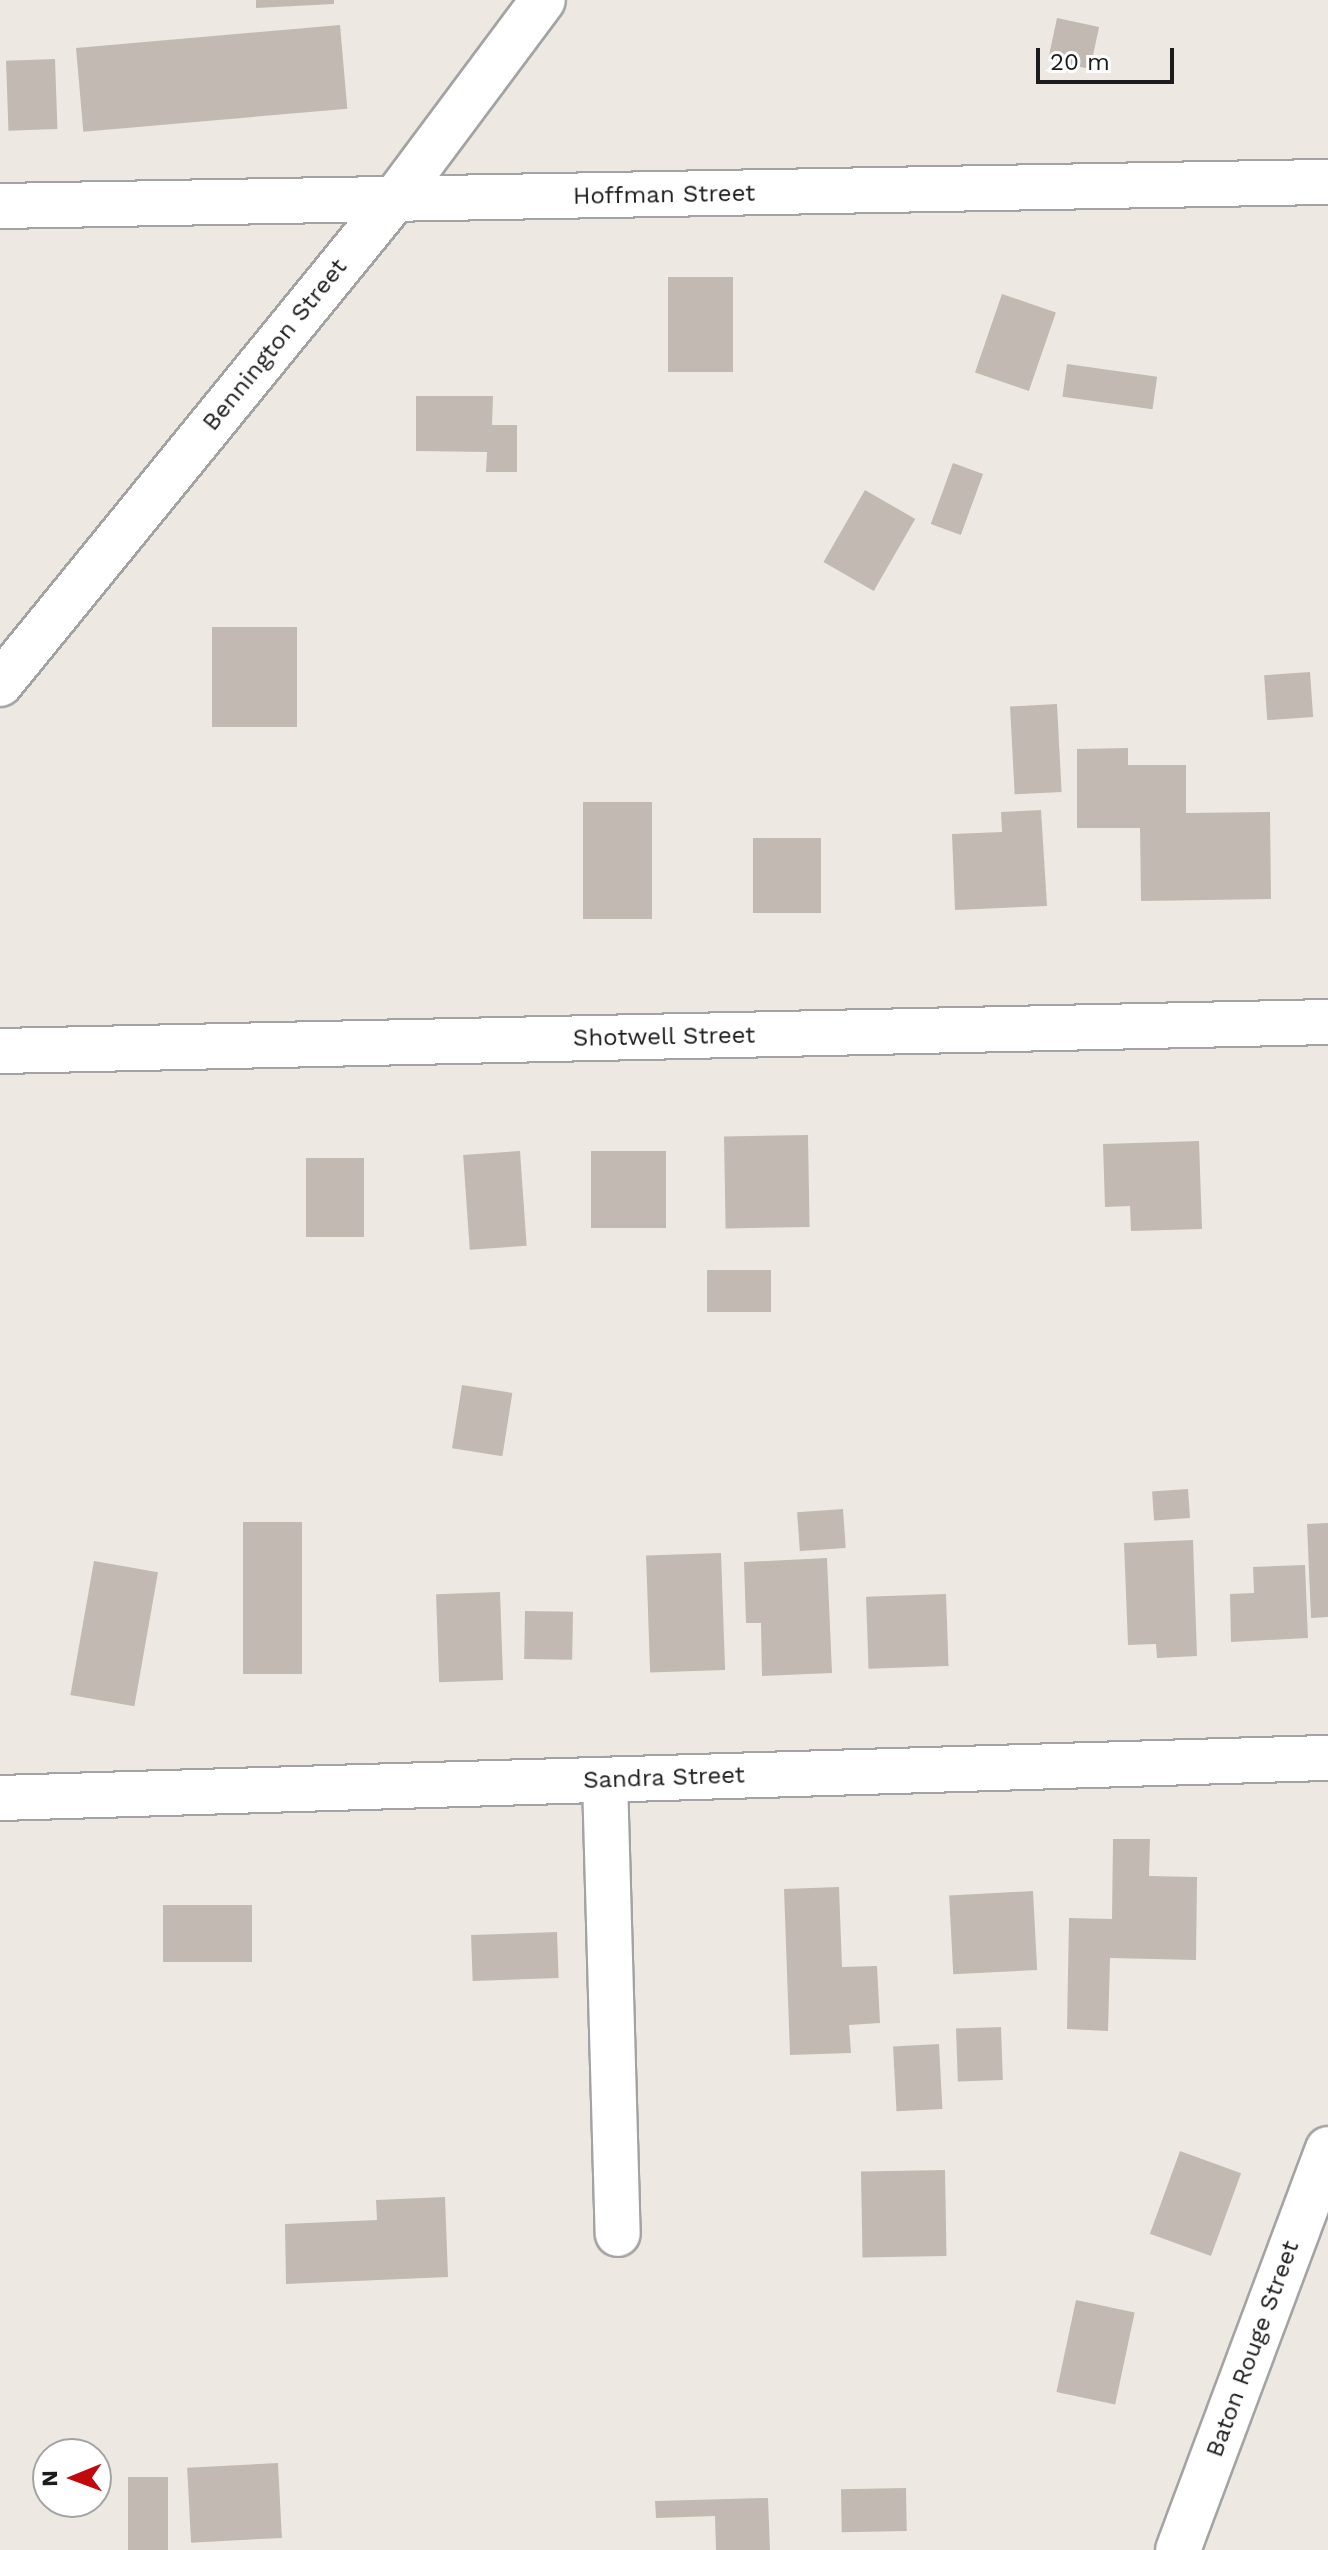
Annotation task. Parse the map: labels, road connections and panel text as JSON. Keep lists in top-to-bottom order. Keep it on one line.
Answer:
{"streets":{"street":["Hoffman Street","Bennington Street","Shotwell Street","Sandra Street","Baton Rouge Street"]},"crossings":[["Hoffman Street","Bennington Street"]],"scale_bar":"20 m","north":"left"}
